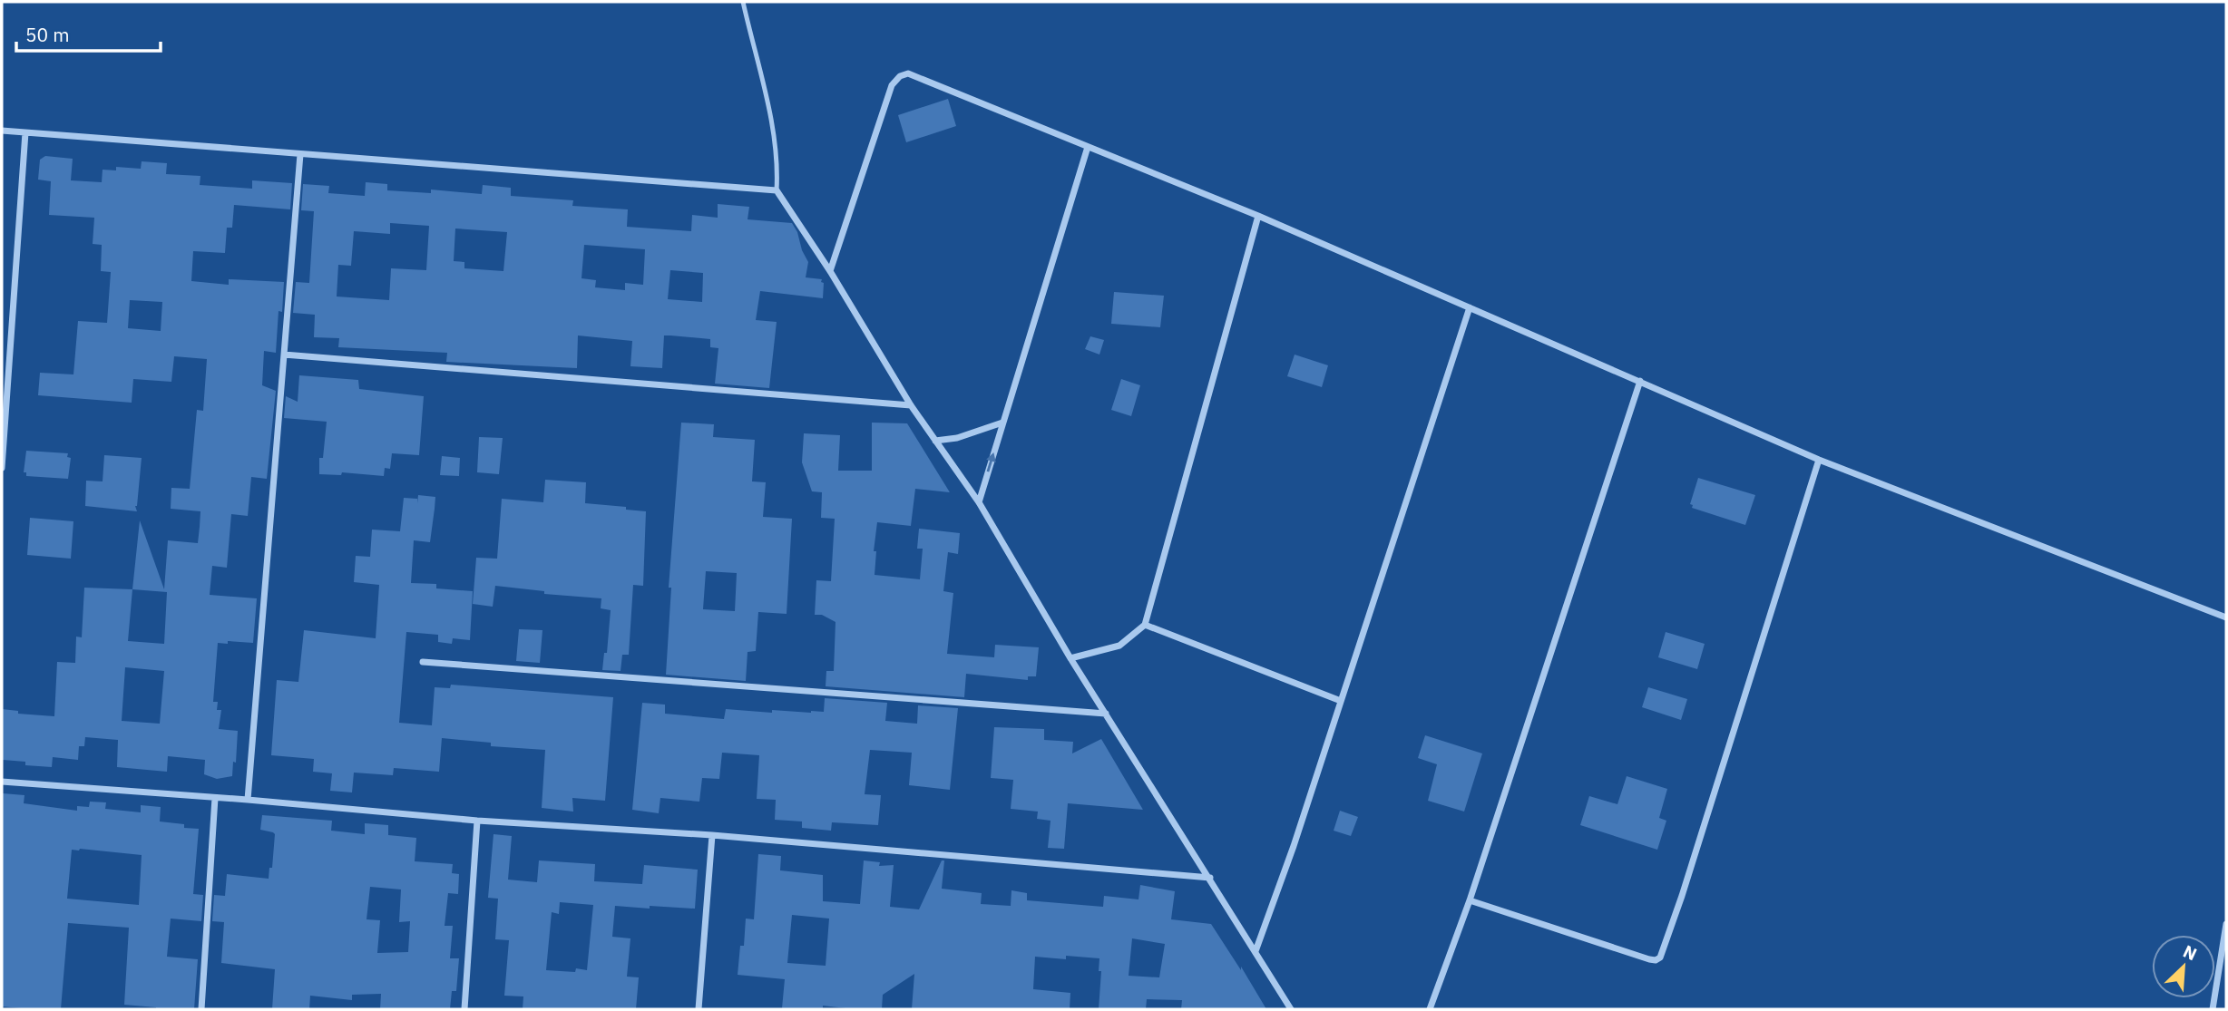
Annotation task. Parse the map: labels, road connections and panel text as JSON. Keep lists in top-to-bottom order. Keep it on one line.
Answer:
{"scale_bar":"50 m","north":"top right"}
